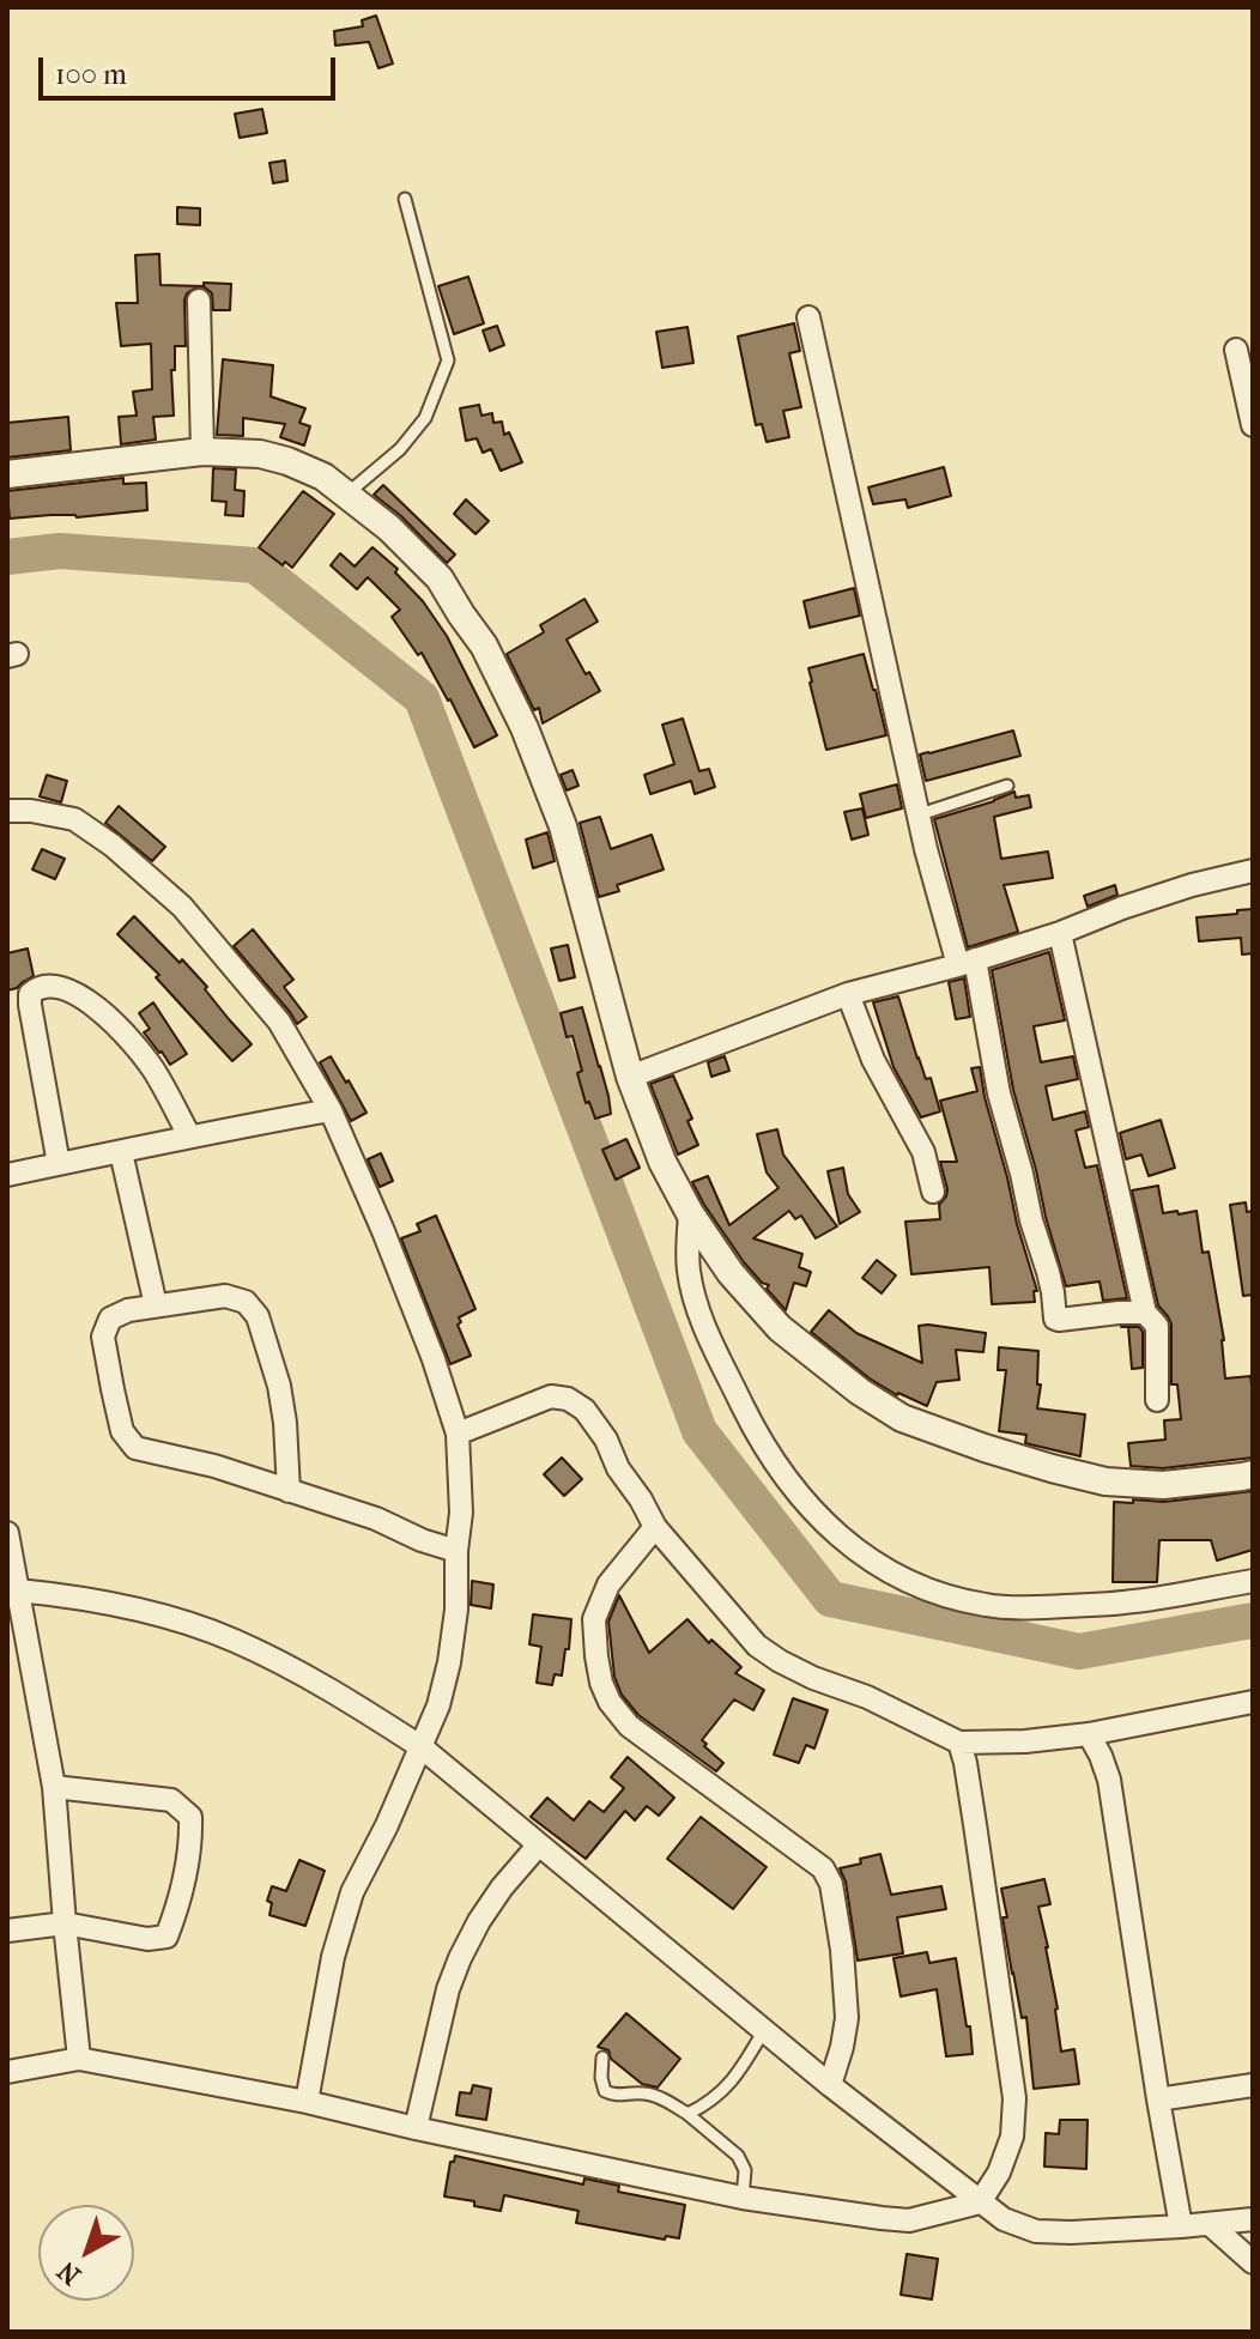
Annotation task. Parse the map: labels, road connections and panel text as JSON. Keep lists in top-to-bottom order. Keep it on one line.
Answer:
{"scale_bar":"100 m","north":"bottom left"}
